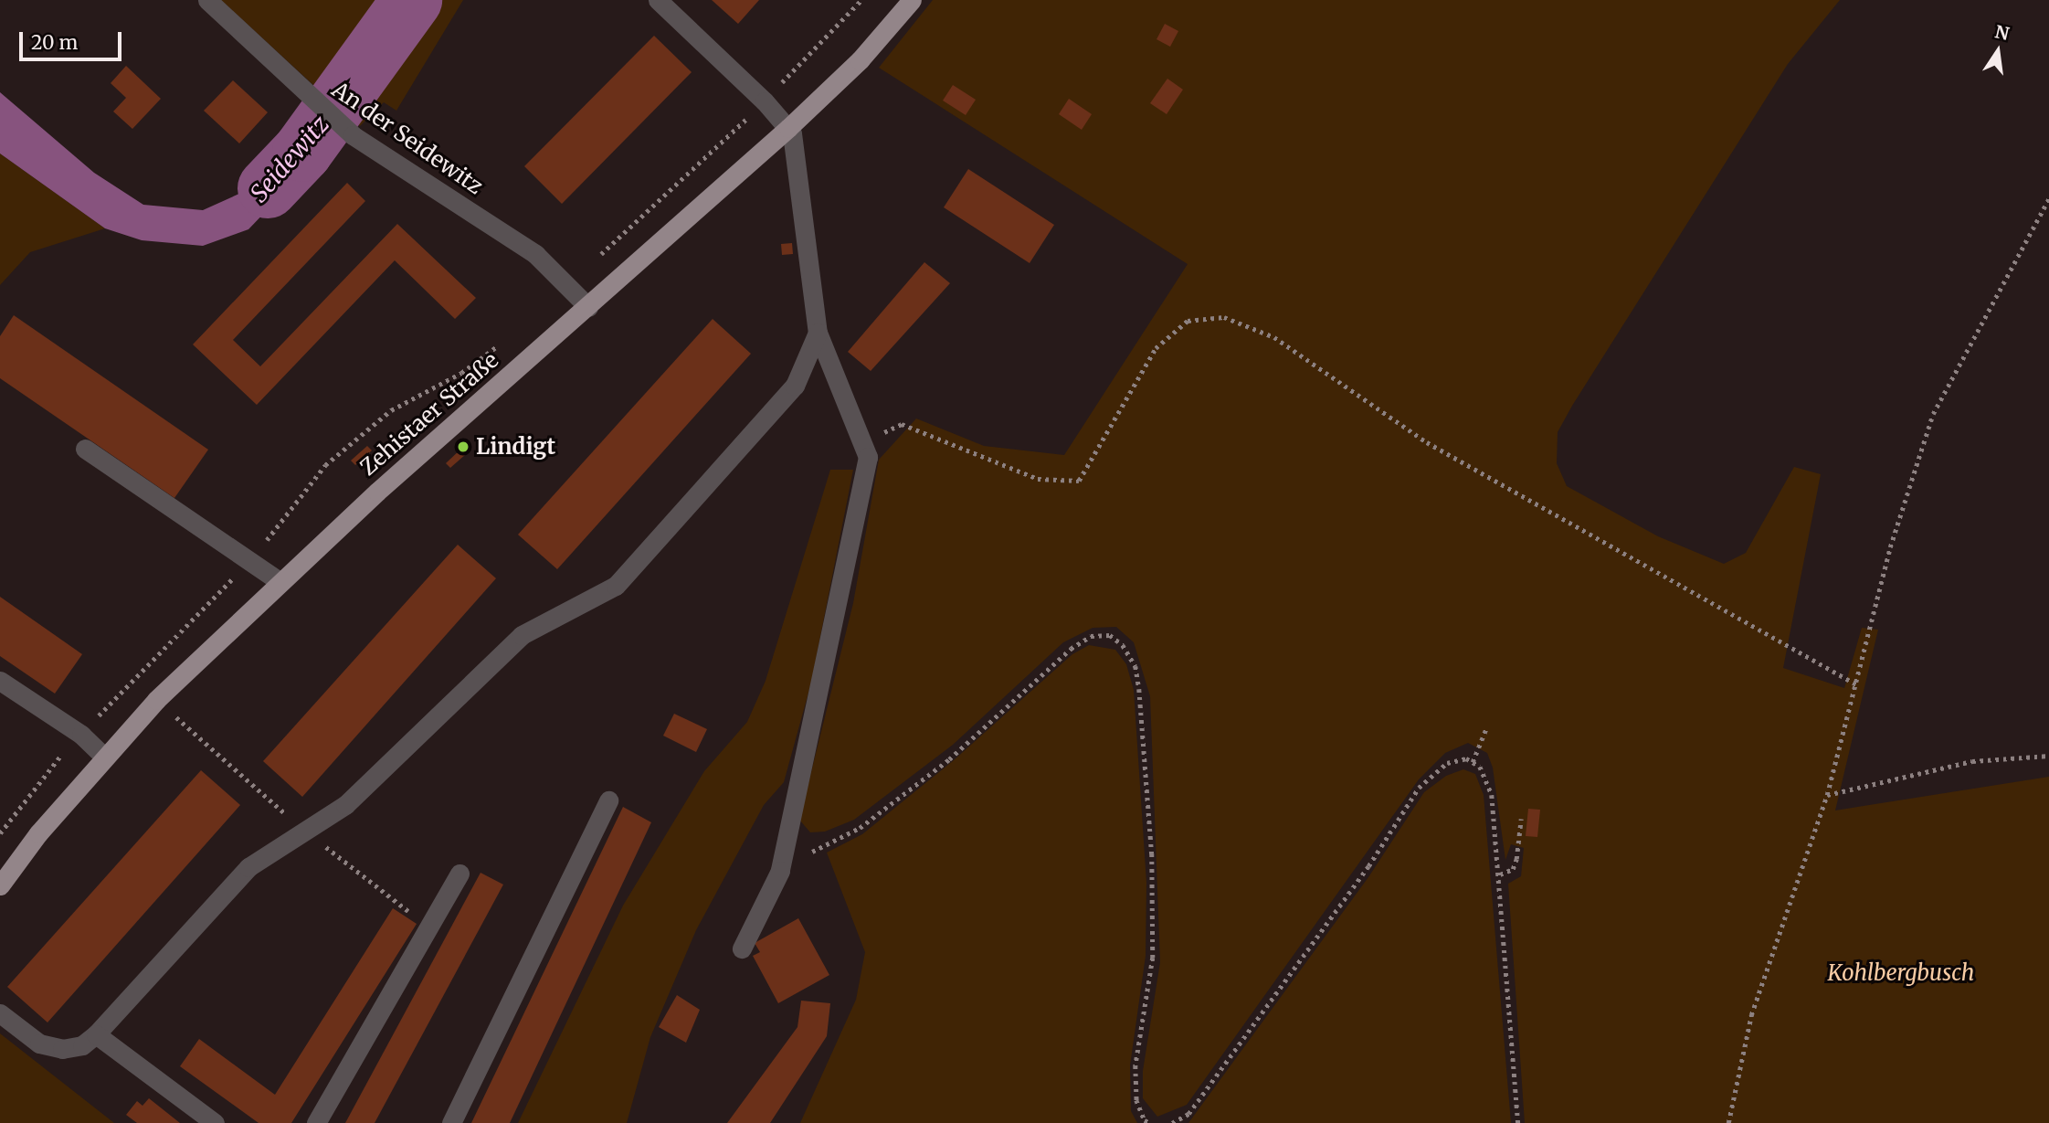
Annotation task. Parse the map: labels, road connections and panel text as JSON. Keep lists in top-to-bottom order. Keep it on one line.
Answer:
{"streets":{"main road":["Zehistaer Straße"],"street":["An der Seidewitz"]},"crossings":[["An der Seidewitz","Zehistaer Straße"]],"water":["Seidewitz"],"parks":["Kohlbergbusch"],"places":["Lindigt"],"scale_bar":"20 m","north":"top"}
